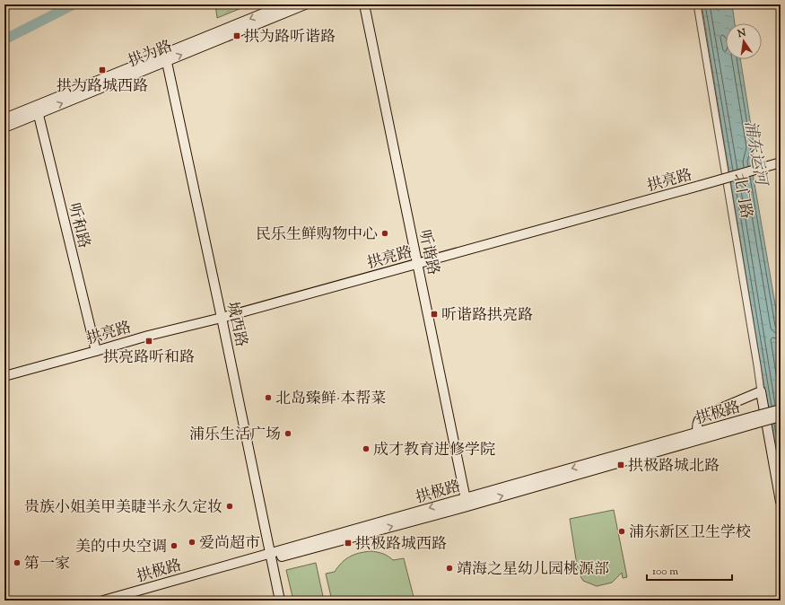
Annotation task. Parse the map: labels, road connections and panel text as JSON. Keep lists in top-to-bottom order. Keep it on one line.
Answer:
{"streets":{"street":["拱为路","拱亮路","北门路","听和路","听谐路","城西路","拱极路"]},"crossings":[["拱为路","听和路"],["拱为路","城西路"],["拱亮路","听和路"],["拱亮路","听谐路"],["拱亮路","城西路"],["听谐路","拱极路"],["城西路","拱极路"]],"water":["浦东运河"],"places":{"transit":["拱为路听谐路","拱为路城西路","听谐路拱亮路","拱亮路听和路","拱极路城北路","拱极路城西路"],"other":["民乐生鲜购物中心","北岛臻鲜·本帮菜","浦乐生活广场","成才教育进修学院","贵族小姐美甲美睫半永久定妆","浦东新区卫生学校","爱尚超市","美的中央空调","第一家","靖海之星幼儿园桃源部"]},"scale_bar":"100 m","north":"top"}
